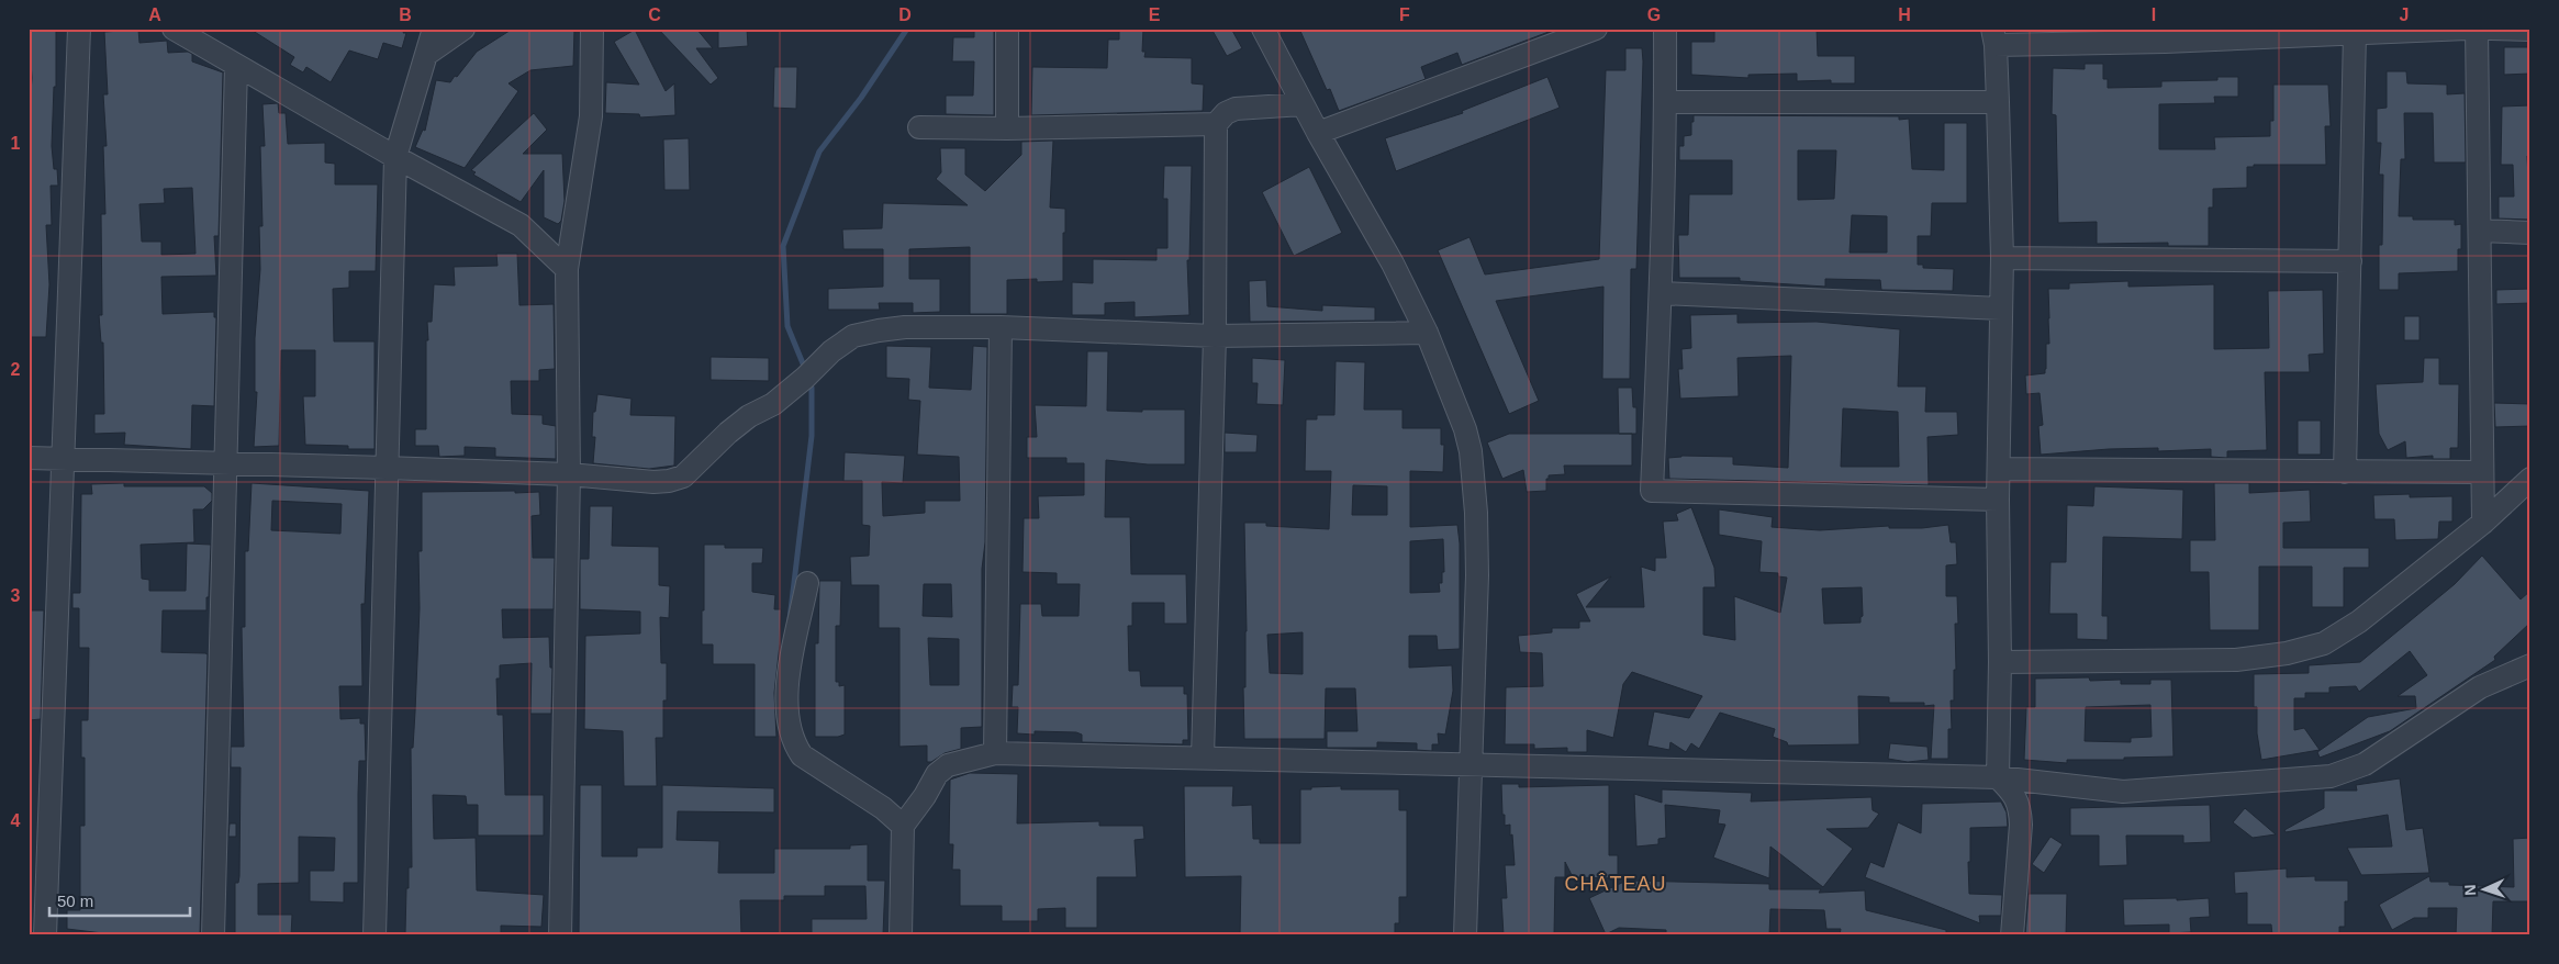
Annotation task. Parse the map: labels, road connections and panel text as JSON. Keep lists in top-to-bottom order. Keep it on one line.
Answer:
{"districts":["CHÂTEAU"],"scale_bar":"50 m","north":"left","grid":{"columns":["A","B","C","D","E","F","G","H","I","J"],"rows":["1","2","3","4"]}}
